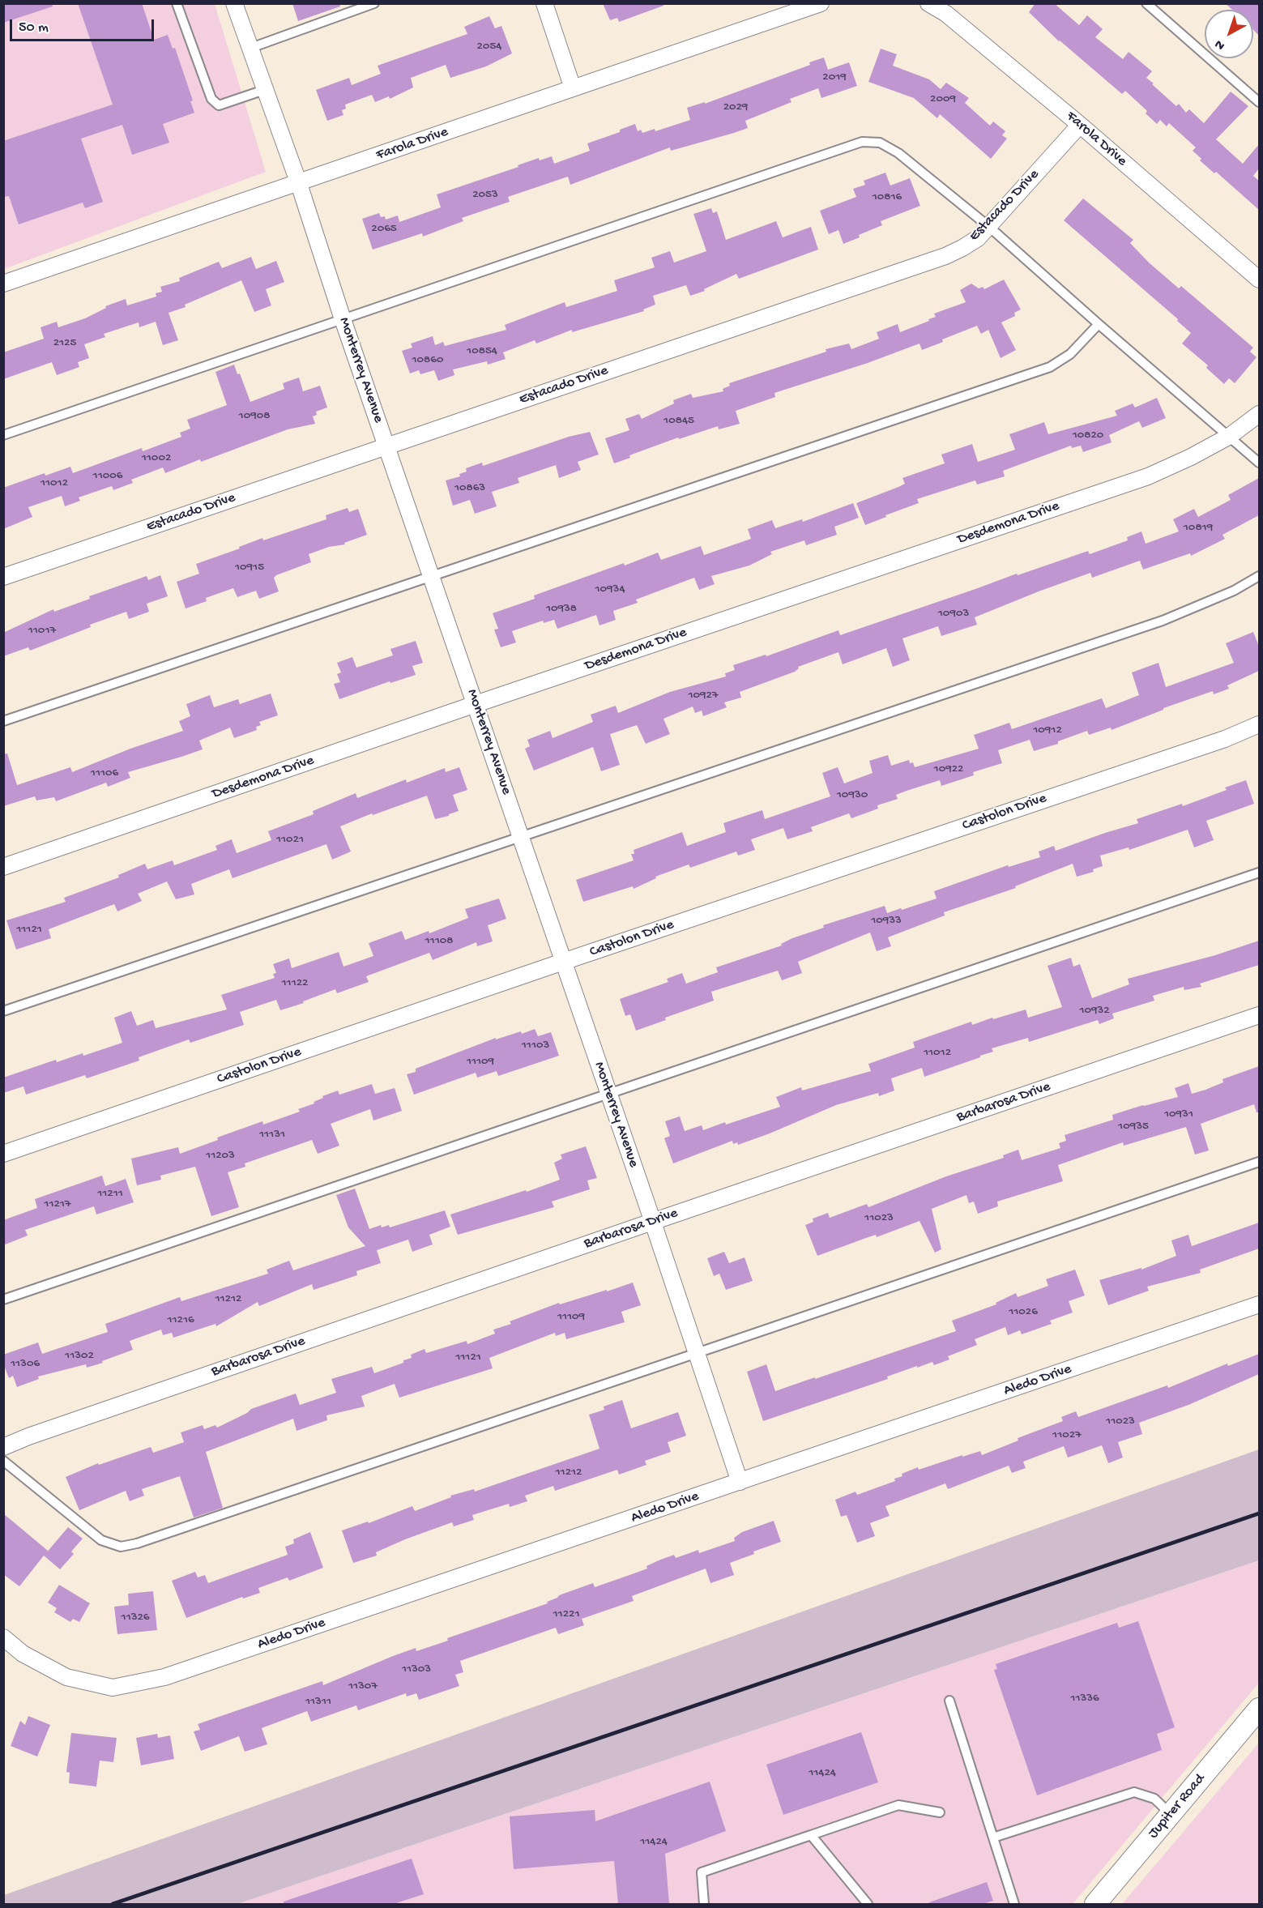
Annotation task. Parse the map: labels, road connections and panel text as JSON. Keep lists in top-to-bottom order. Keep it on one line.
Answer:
{"streets":{"street":["Farola Drive","Estacado Drive","Monterrey Avenue","Desdemona Drive","Castolon Drive","Barbarosa Drive","Aledo Drive","Jupiter Road"]},"crossings":[["Farola Drive","Estacado Drive"],["Farola Drive","Monterrey Avenue"],["Estacado Drive","Monterrey Avenue"],["Monterrey Avenue","Desdemona Drive"],["Monterrey Avenue","Castolon Drive"],["Monterrey Avenue","Barbarosa Drive"],["Monterrey Avenue","Aledo Drive"]],"house_numbers":["2054","2019","2009","2029","2053","10816","2065","2125","10854","10860","10908","10845","10820","11002","11006","11012","10863","10819","10915","10934","10938","10903","11017","10927","10912","10922","11106","10930","11021","10933","11121","11108","11122","10932","11103","11012","11109","10931","10935","11131","11203","11211","11217","11023","11212","11026","11109","11216","11302","11121","11306","11023","11027","11212","11221","11326","11303","11307","11336","11311","11424","11424"],"scale_bar":"50 m","north":"bottom left"}
